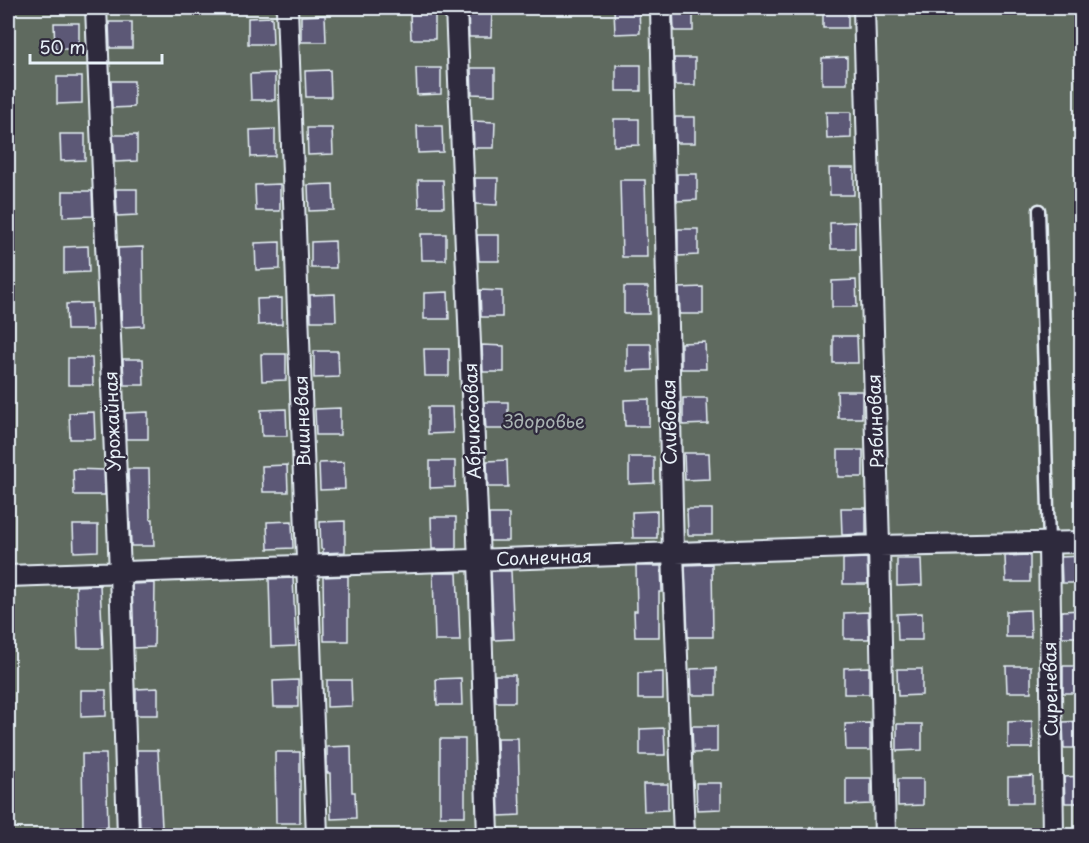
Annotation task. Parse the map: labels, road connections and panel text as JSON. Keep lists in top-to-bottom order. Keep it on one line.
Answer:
{"streets":{"street":["Урожайная","Вишневая","Абрикосовая","Рябиновая","Сливовая","Солнечная","Сиреневая"]},"crossings":[["Урожайная","Солнечная"],["Вишневая","Солнечная"],["Абрикосовая","Солнечная"],["Рябиновая","Солнечная"],["Сливовая","Солнечная"],["Солнечная","Сиреневая"]],"parks":["Здоровье"],"scale_bar":"50 m"}
